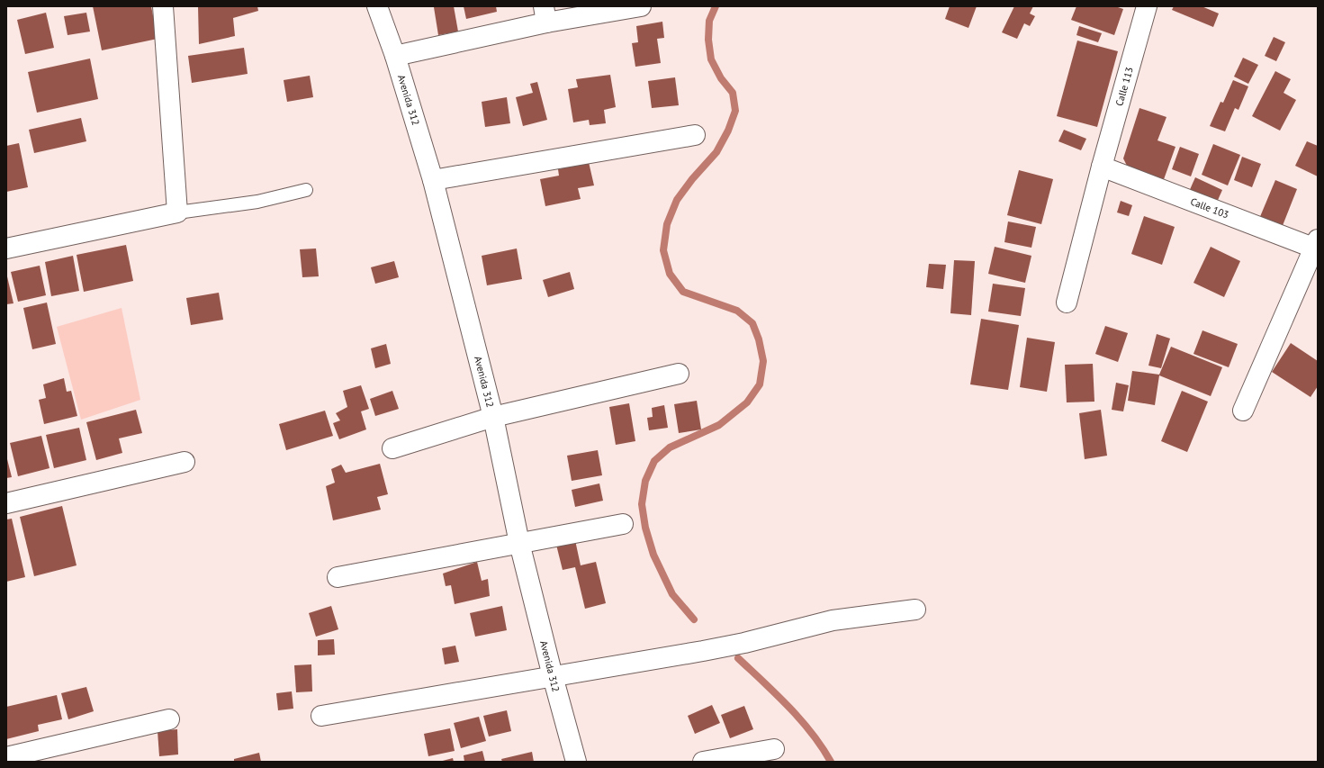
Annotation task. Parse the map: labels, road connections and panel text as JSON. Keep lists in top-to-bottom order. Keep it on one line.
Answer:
{"streets":{"street":["Calle 113","Avenida 312","Calle 103"]},"crossings":[["Calle 113","Calle 103"]]}
